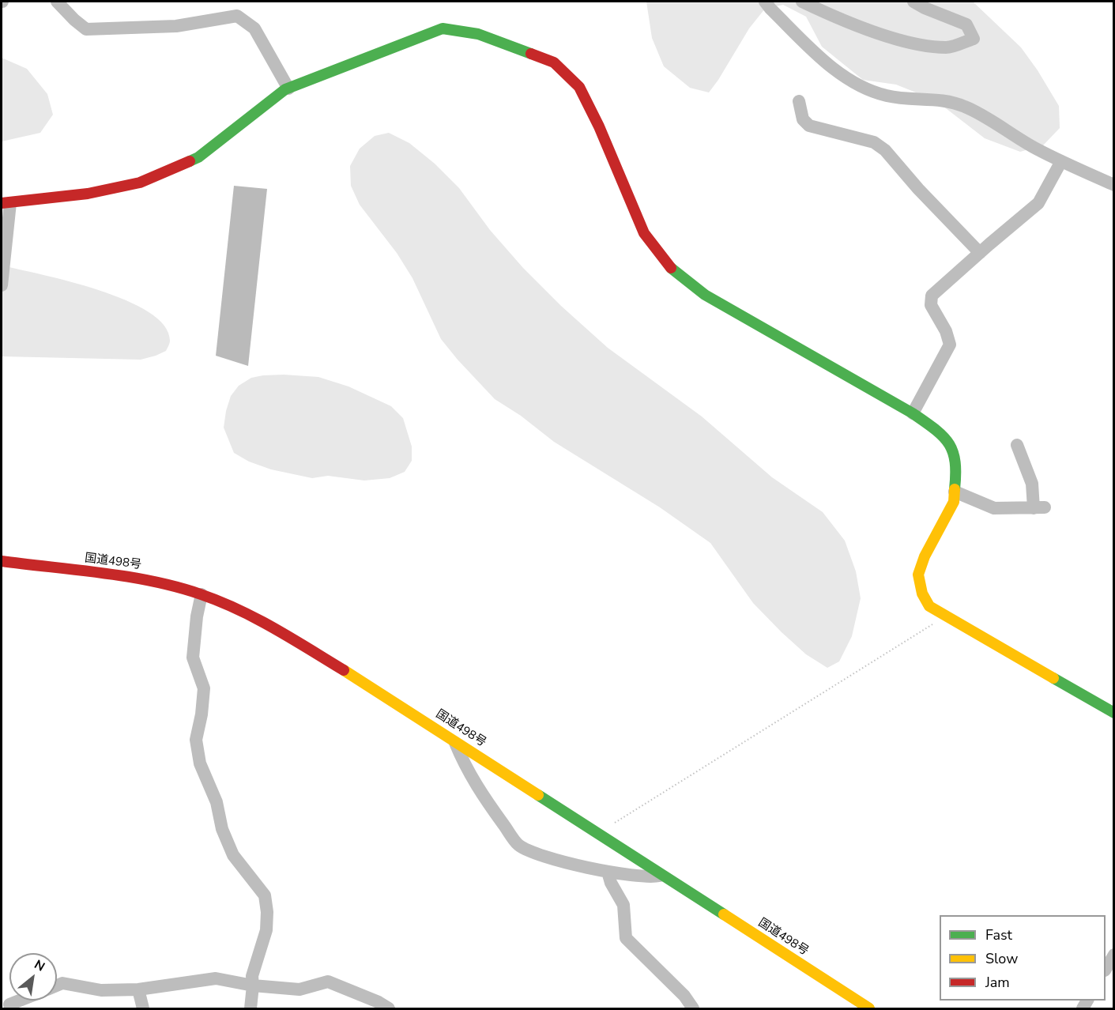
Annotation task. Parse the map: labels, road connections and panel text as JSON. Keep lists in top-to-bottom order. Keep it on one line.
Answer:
{"streets":{"main road":["国道498号"]},"legend":["Fast","Slow","Jam"],"north":"top right"}
